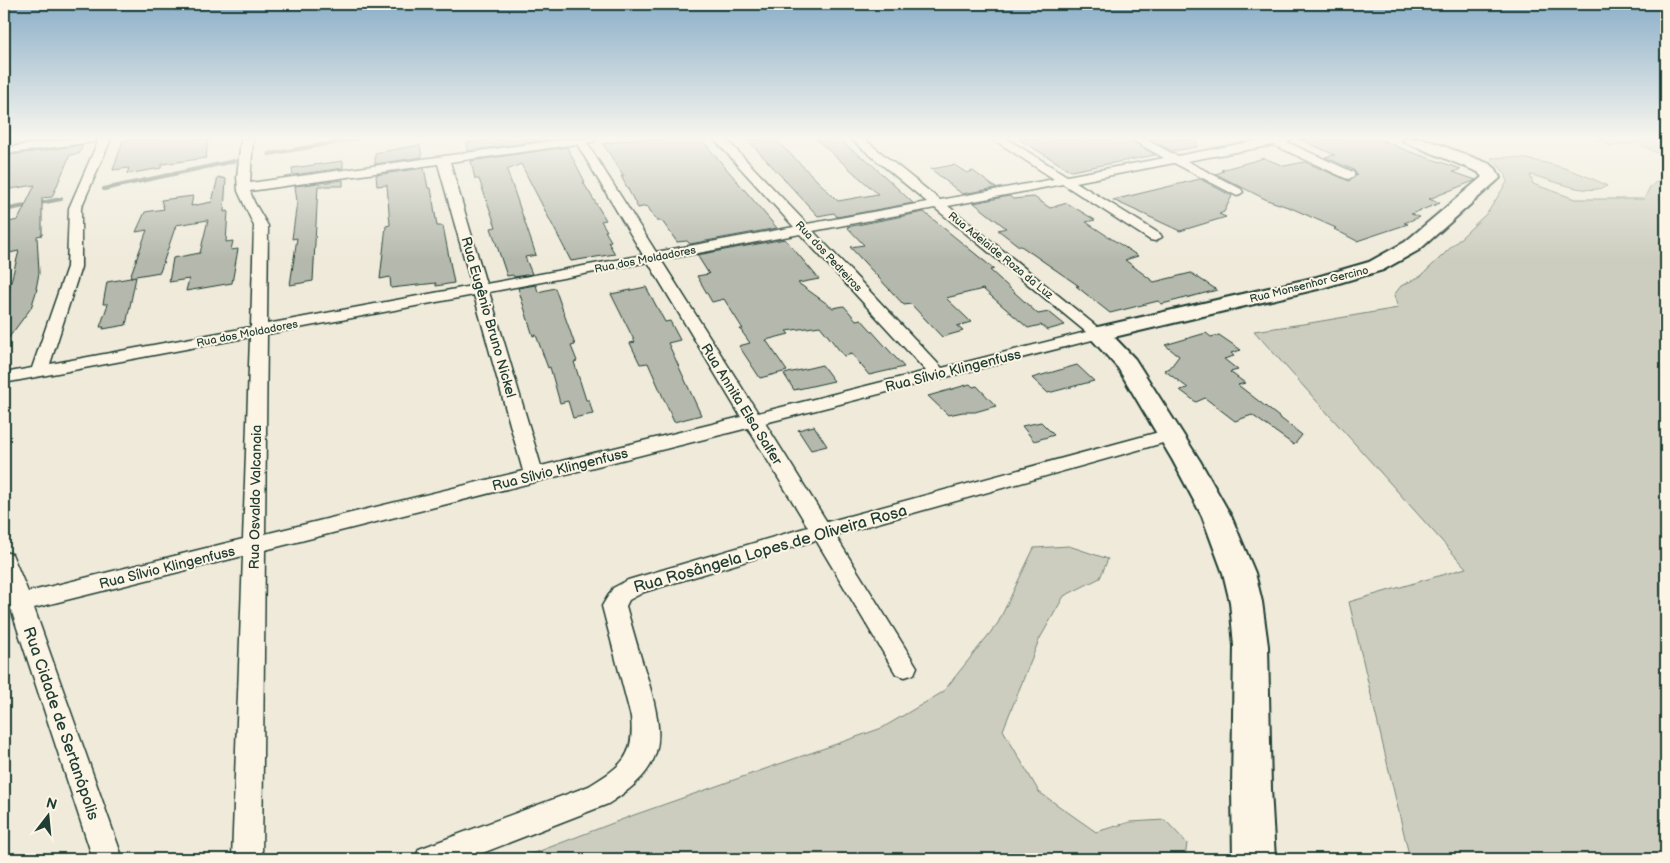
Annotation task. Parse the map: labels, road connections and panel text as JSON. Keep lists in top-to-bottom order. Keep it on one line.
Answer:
{"streets":{"main road":["Rua Monsenhor Gercino"],"street":["Rua Adelaide Roza da Luz","Rua dos Pedreiros","Rua dos Moldadores","Rua Eugênio Bruno Nickel","Rua Sílvio Klingenfuss","Rua Annita Elsa Salfer","Rua Osvaldo Valcanaia","Rua Rosângela Lopes de Oliveira Rosa","Rua Cidade de Sertanópolis"]},"crossings":[["Rua Adelaide Roza da Luz","Rua dos Moldadores"],["Rua Adelaide Roza da Luz","Rua Monsenhor Gercino"],["Rua Adelaide Roza da Luz","Rua Sílvio Klingenfuss"],["Rua dos Pedreiros","Rua dos Moldadores"],["Rua dos Pedreiros","Rua Sílvio Klingenfuss"],["Rua dos Moldadores","Rua Eugênio Bruno Nickel"],["Rua dos Moldadores","Rua Annita Elsa Salfer"],["Rua dos Moldadores","Rua Osvaldo Valcanaia"],["Rua Monsenhor Gercino","Rua Sílvio Klingenfuss"],["Rua Eugênio Bruno Nickel","Rua Sílvio Klingenfuss"],["Rua Sílvio Klingenfuss","Rua Annita Elsa Salfer"],["Rua Sílvio Klingenfuss","Rua Osvaldo Valcanaia"],["Rua Sílvio Klingenfuss","Rua Cidade de Sertanópolis"],["Rua Annita Elsa Salfer","Rua Rosângela Lopes de Oliveira Rosa"]],"north":"top"}
